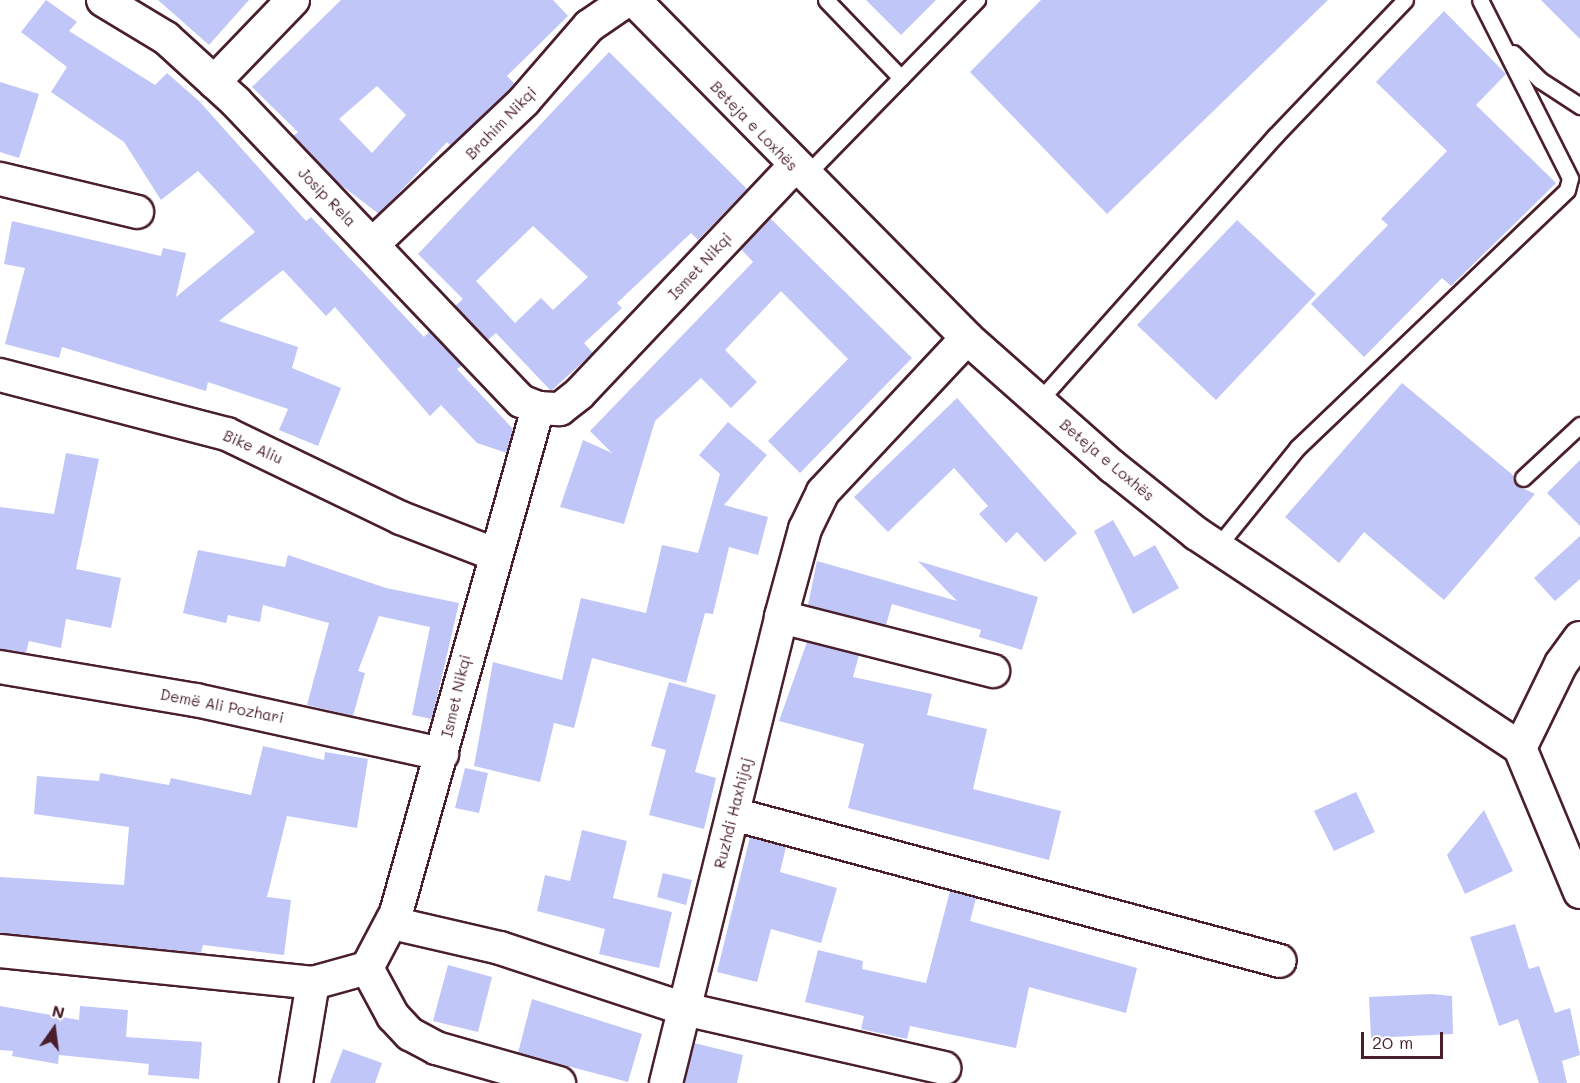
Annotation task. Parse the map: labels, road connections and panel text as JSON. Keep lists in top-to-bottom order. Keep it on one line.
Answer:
{"streets":{"street":["Brahim Nikqi","Beteja e Loxhës","Josip Rela","Ismet Nikqi","Bike Aliu","Demë Ali Pozhari","Ruzhdi Haxhijaj"]},"crossings":[["Brahim Nikqi","Josip Rela"],["Beteja e Loxhës","Ismet Nikqi"],["Beteja e Loxhës","Ruzhdi Haxhijaj"],["Josip Rela","Ismet Nikqi"],["Ismet Nikqi","Bike Aliu"],["Ismet Nikqi","Demë Ali Pozhari"]],"scale_bar":"20 m","north":"top"}
